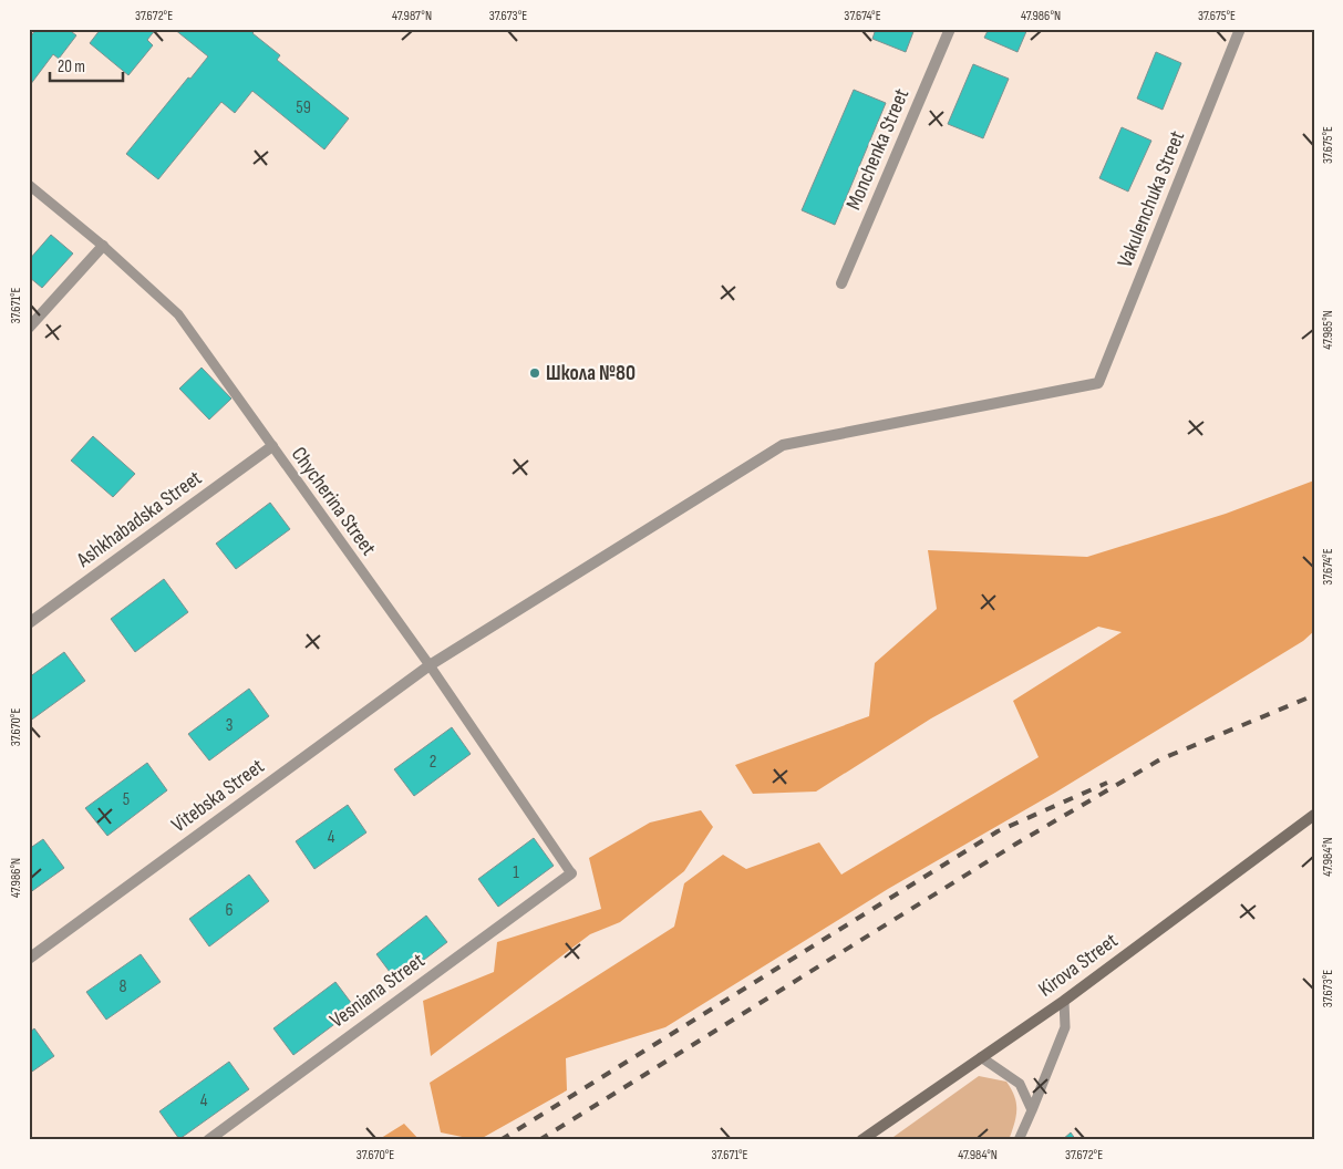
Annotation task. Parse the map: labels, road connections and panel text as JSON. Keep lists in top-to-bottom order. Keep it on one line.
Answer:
{"streets":{"main road":["Kirova Street"],"street":["Monchenka Street","Vakulenchuka Street","Ashkhabadska Street","Vitebska Street","Vesniana Street"],"lane":["Chycherina Street"]},"crossings":[["Vakulenchuka Street","Vitebska Street"],["Chycherina Street","Ashkhabadska Street"],["Chycherina Street","Vitebska Street"],["Chycherina Street","Vesniana Street"]],"places":["Школа №80"],"house_numbers":["59","3","2","5","4","1","6","8","4"],"scale_bar":"20 m","coordinates":["37.672°E","47.987°N","37.673°E","37.674°E","47.986°N","37.675°E","37.671°E","47.985°N","37.670°E","47.984°N"]}
